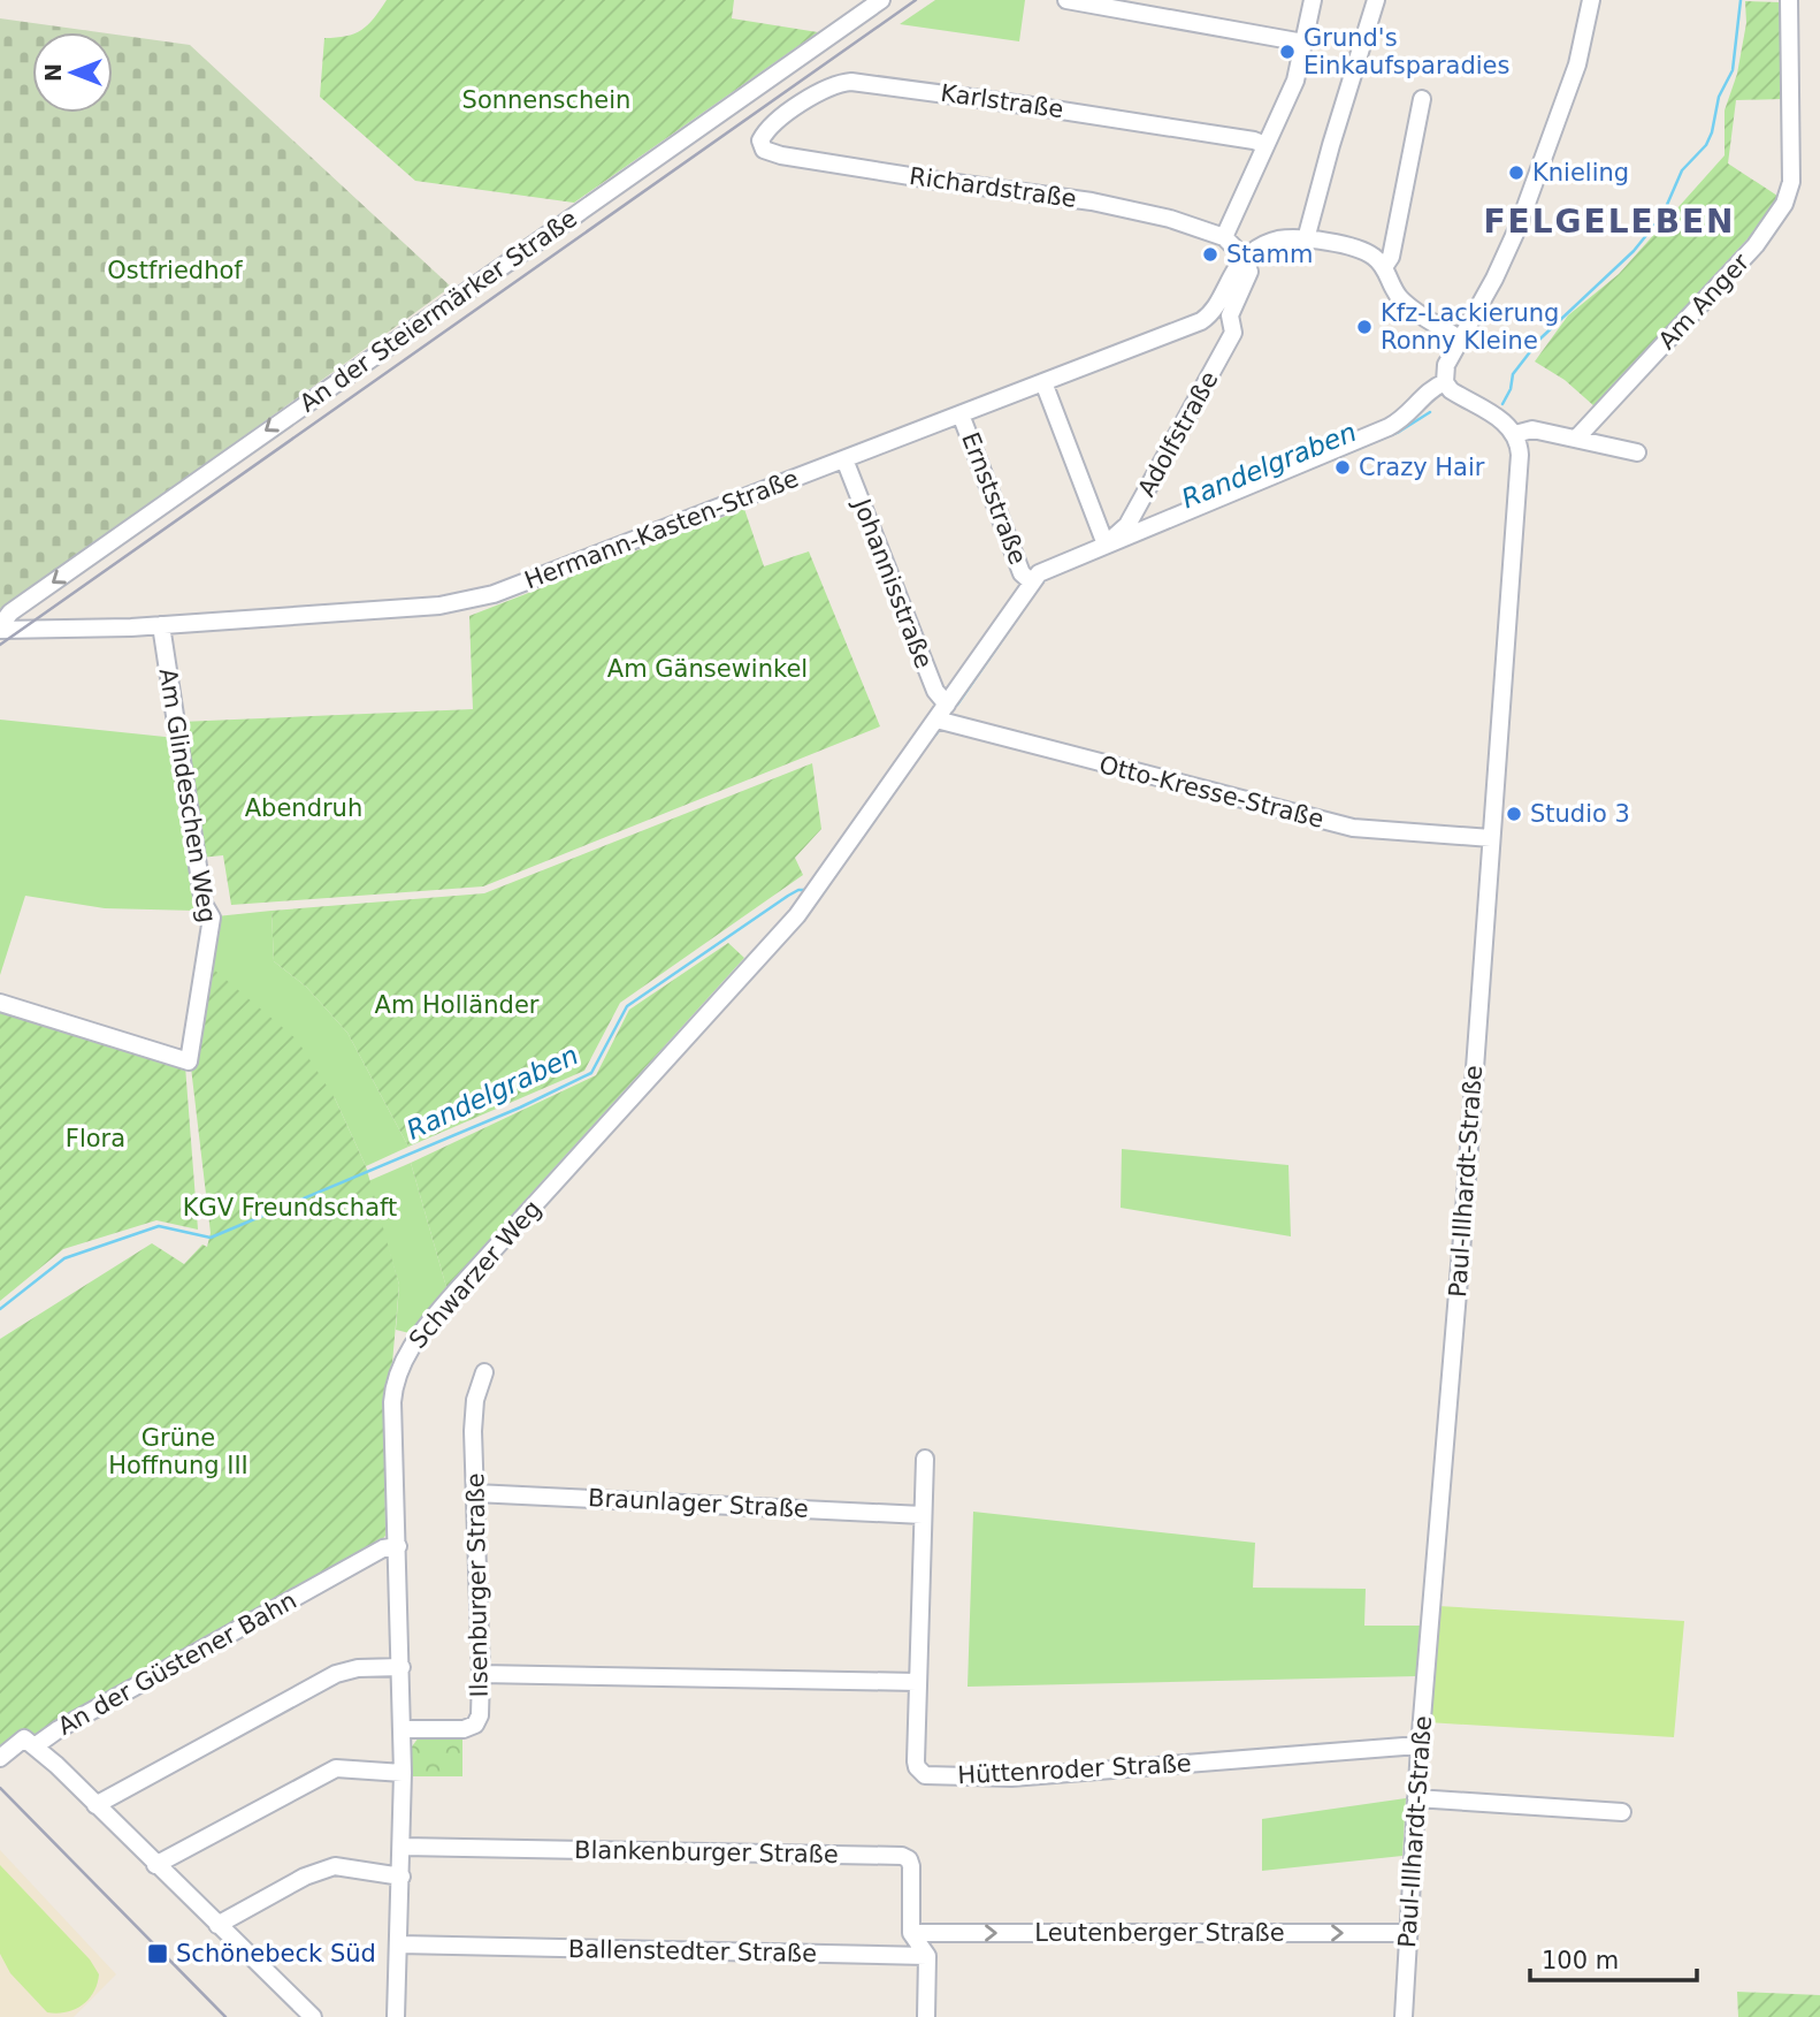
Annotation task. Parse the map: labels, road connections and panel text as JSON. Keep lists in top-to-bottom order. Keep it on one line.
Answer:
{"streets":{"street":["Karlstraße","Richardstraße","Am Anger","An der Steiermärker Straße","Adolfstraße","Ernststraße","Hermann-Kasten-Straße","Johannisstraße","Otto-Kresse-Straße","Am Glindeschen Weg","Paul-Illhardt-Straße","Schwarzer Weg","Braunlager Straße","Ilsenburger Straße","An der Güstener Bahn","Hüttenroder Straße","Blankenburger Straße","Leutenberger Straße","Ballenstedter Straße"]},"crossings":[["Karlstraße","Richardstraße"],["An der Steiermärker Straße","Hermann-Kasten-Straße"],["Adolfstraße","Hermann-Kasten-Straße"],["Ernststraße","Hermann-Kasten-Straße"],["Hermann-Kasten-Straße","Johannisstraße"],["Hermann-Kasten-Straße","Am Glindeschen Weg"],["Otto-Kresse-Straße","Paul-Illhardt-Straße"],["Otto-Kresse-Straße","Schwarzer Weg"],["Paul-Illhardt-Straße","Hüttenroder Straße"],["Paul-Illhardt-Straße","Leutenberger Straße"],["Schwarzer Weg","Ilsenburger Straße"],["Schwarzer Weg","An der Güstener Bahn"],["Schwarzer Weg","Blankenburger Straße"],["Schwarzer Weg","Ballenstedter Straße"],["Braunlager Straße","Ilsenburger Straße"],["Braunlager Straße","Hüttenroder Straße"],["Blankenburger Straße","Leutenberger Straße"]],"one_way":["An der Steiermärker Straße","Leutenberger Straße"],"districts":["FELGELEBEN"],"water":["Randelgraben"],"parks":["Sonnenschein","Ostfriedhof","Am Gänsewinkel","Abendruh","Am Holländer","Flora","KGV Freundschaft","Grüne Hoffnung III"],"places":{"other":["Grund's Einkaufsparadies","Knieling","Stamm","Kfz-Lackierung Ronny Kleine","Crazy Hair","Studio 3"],"transit":["Schönebeck Süd"]},"scale_bar":"100 m","north":"left"}
